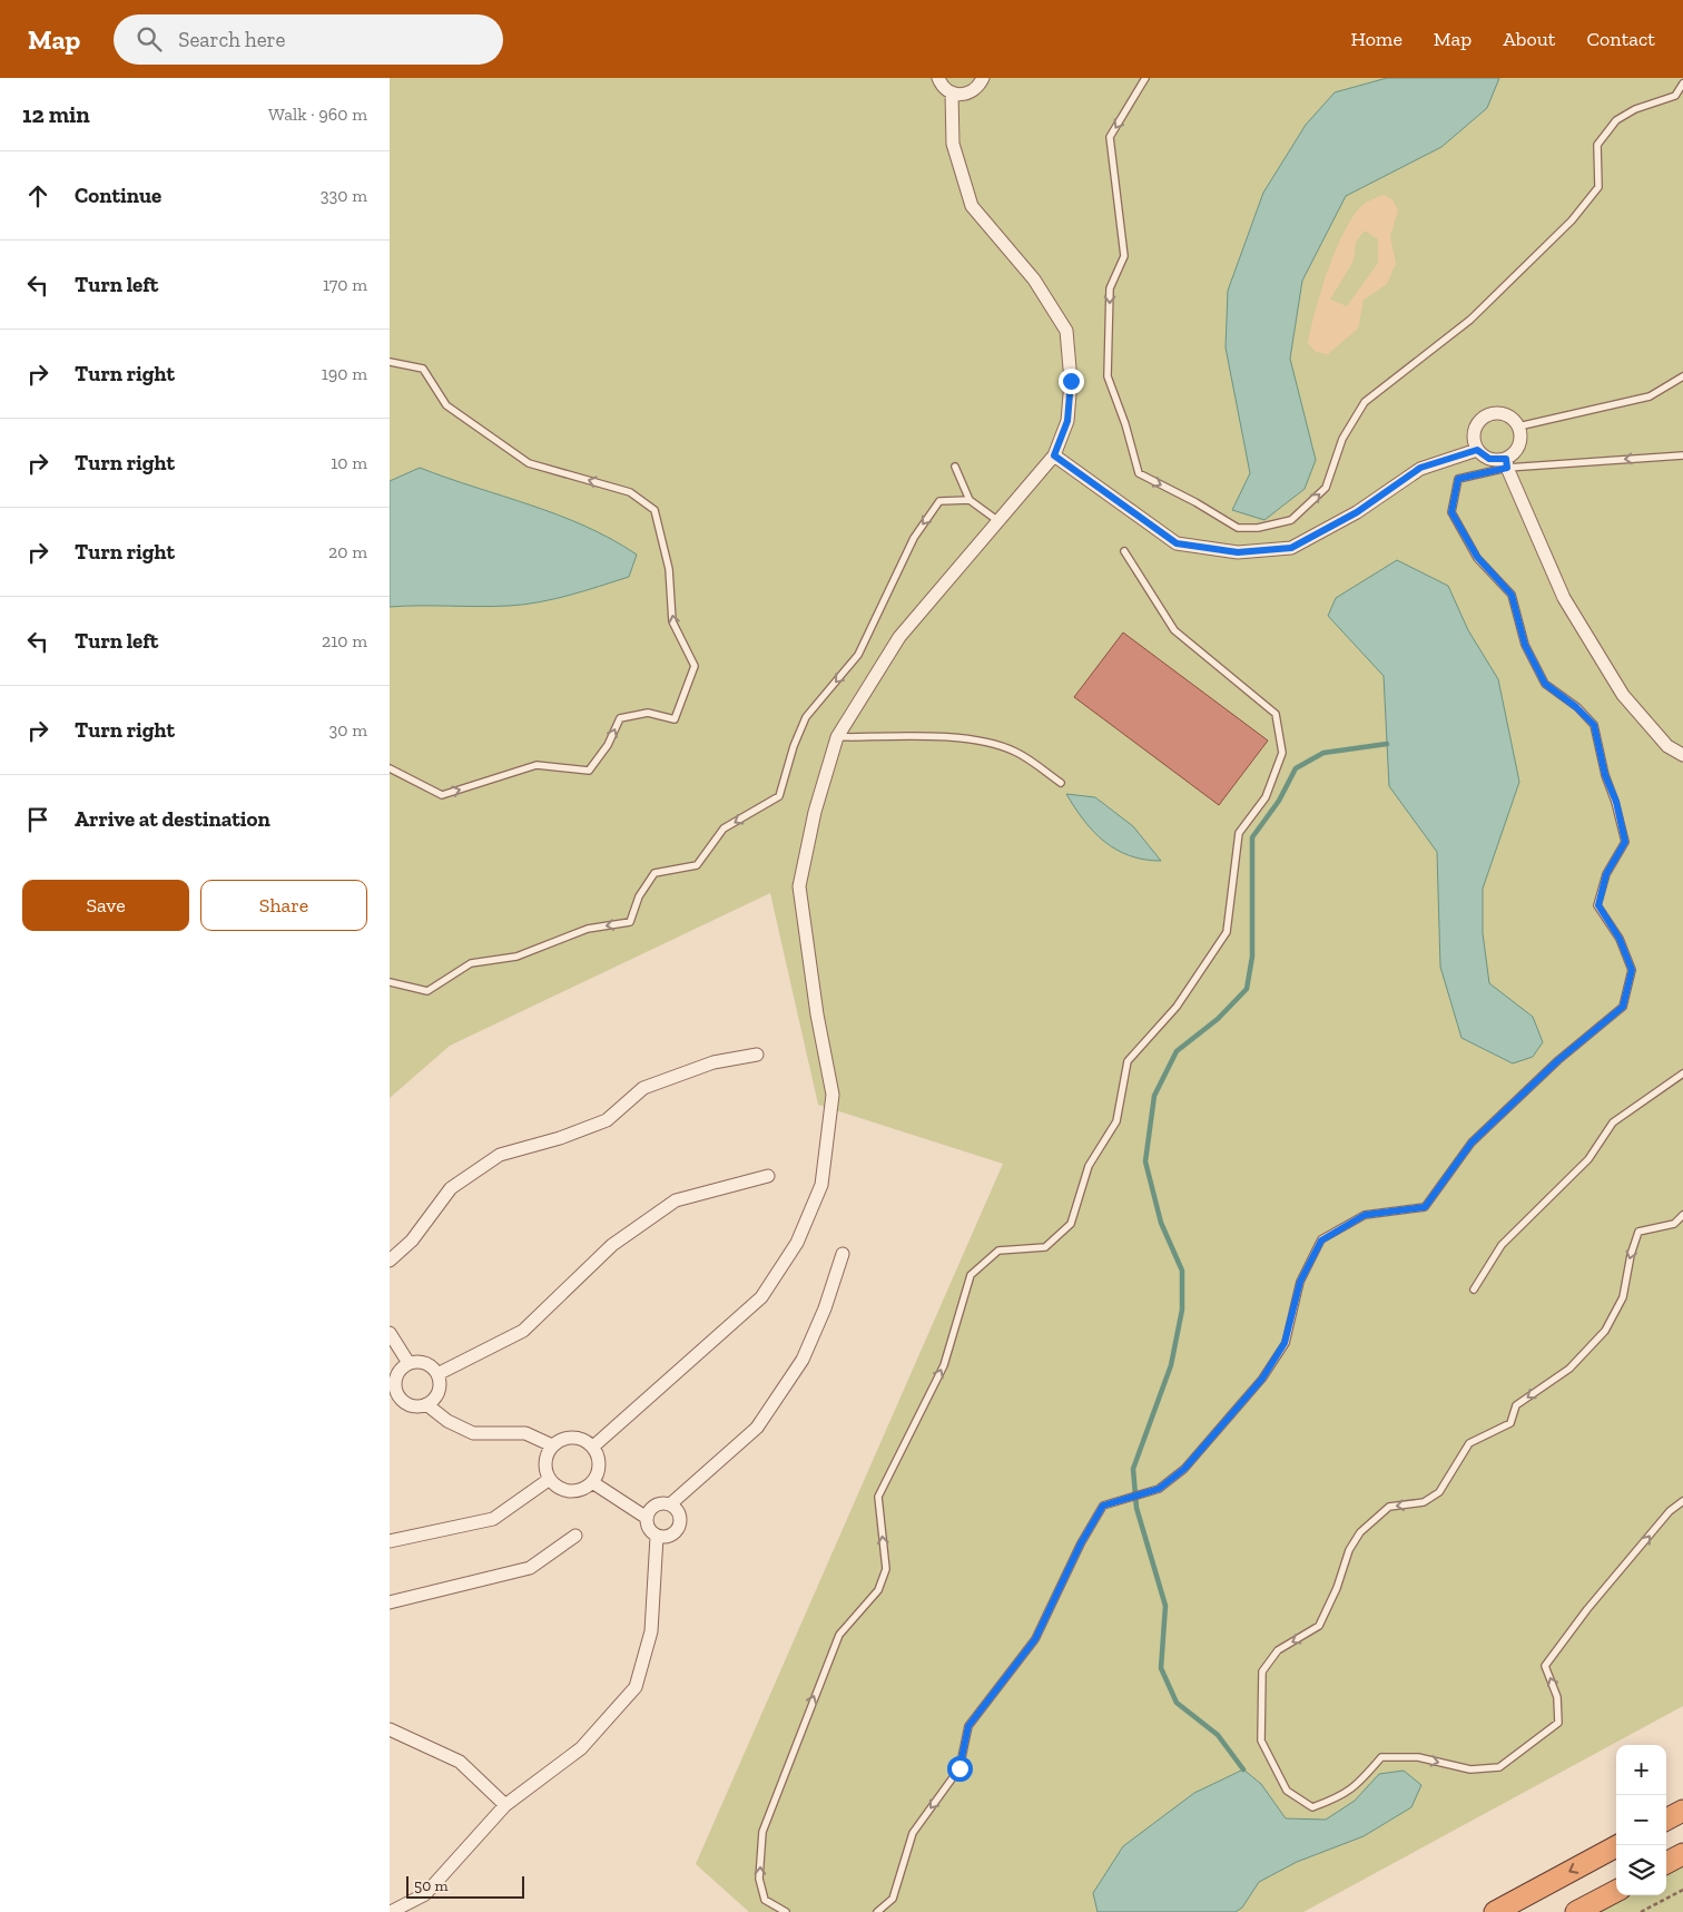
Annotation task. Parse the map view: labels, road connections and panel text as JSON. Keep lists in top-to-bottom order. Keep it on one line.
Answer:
{"scale_bar":"50 m","page":{"header":"Map","search":"Search here","nav":["Home","Map","About","Contact"],"heading":["12 min","Walk · 960 m"],"list":[["Continue","330 m"],["Turn left","170 m"],["Turn right","190 m"],["Turn right","10 m"],["Turn right","20 m"],["Turn left","210 m"],["Turn right","30 m"],"Arrive at destination"],"buttons":["Save","Share"],"map_buttons":["+","−"],"scale":"50 m"}}
